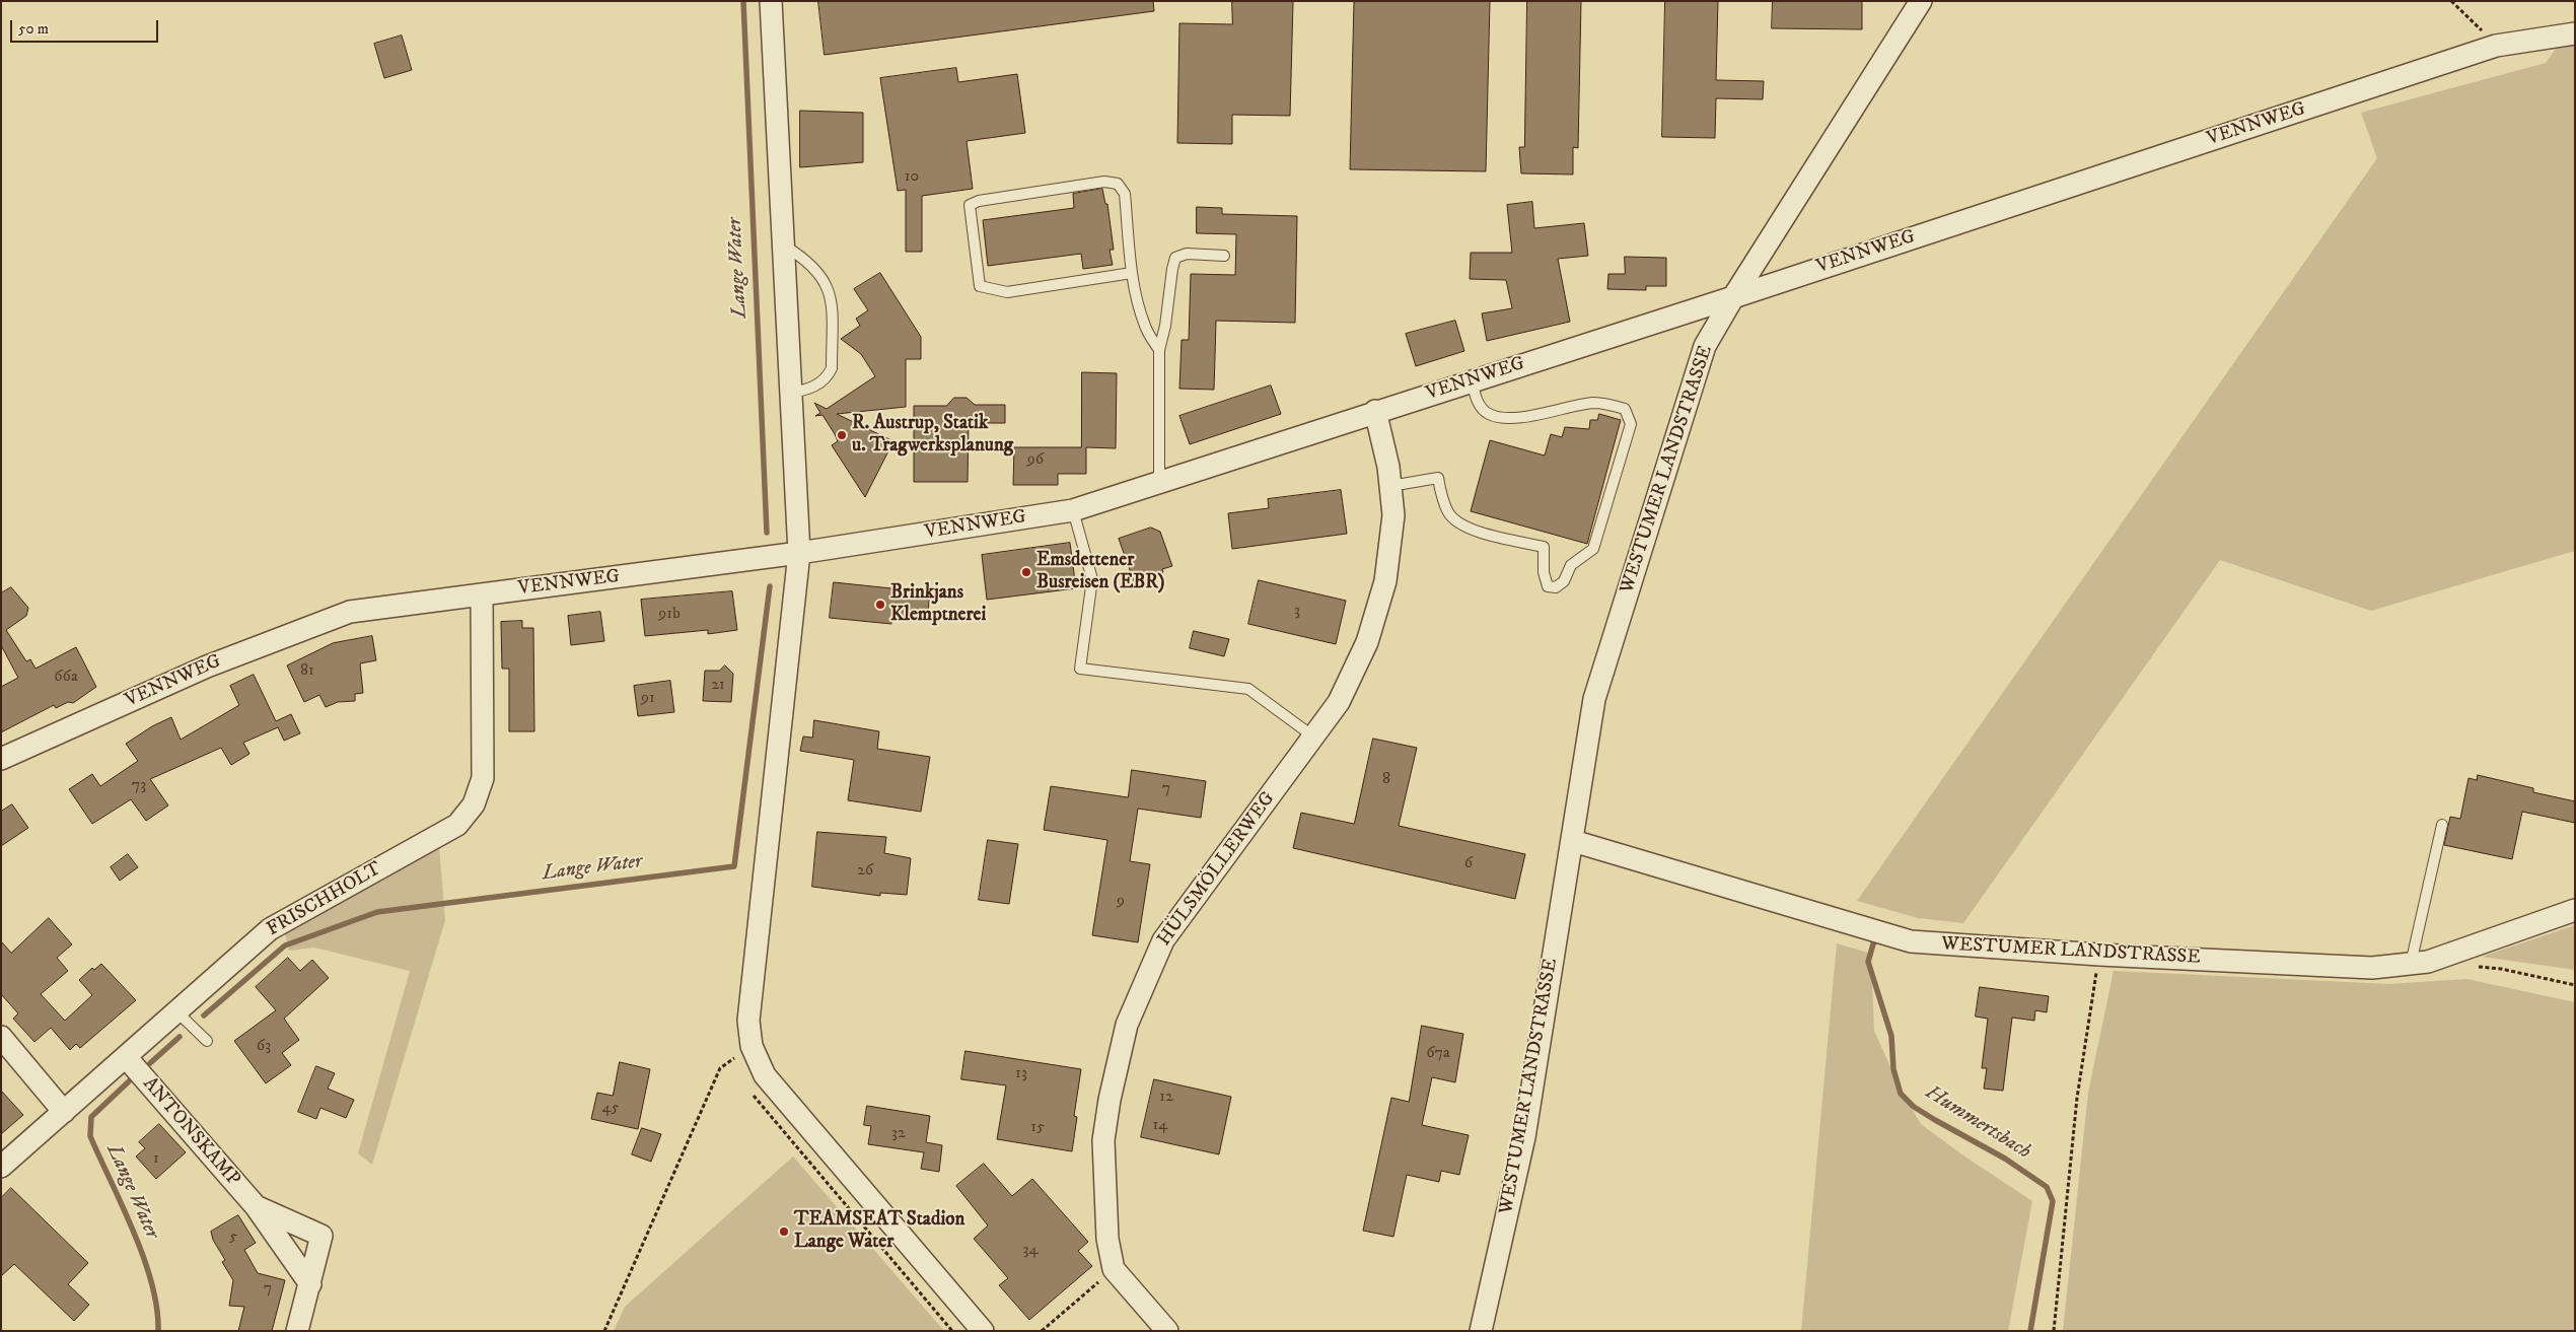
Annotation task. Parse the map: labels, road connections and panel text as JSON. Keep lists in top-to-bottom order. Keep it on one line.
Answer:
{"streets":{"street":["VENNWEG","WESTUMER LANDSTRASSE","HÜLSMÖLLERWEG","FRISCHHOLT","ANTONSKAMP"]},"crossings":[["VENNWEG","WESTUMER LANDSTRASSE"],["VENNWEG","HÜLSMÖLLERWEG"],["VENNWEG","FRISCHHOLT"],["FRISCHHOLT","ANTONSKAMP"]],"water":["Lange Water","Hummertsbach"],"places":["R. Austrup, Statik u. Tragwerksplanung","Emsdettener Busreisen (EBR)","Brinkjans Klemptnerei","TEAMSEAT Stadion Lange Water"],"house_numbers":["10","96","3","91b","81","66a","21","91","8","73","7","6","26","9","63","67a","13","12","45","14","15","32","1","5","34","7"],"scale_bar":"50 m"}
